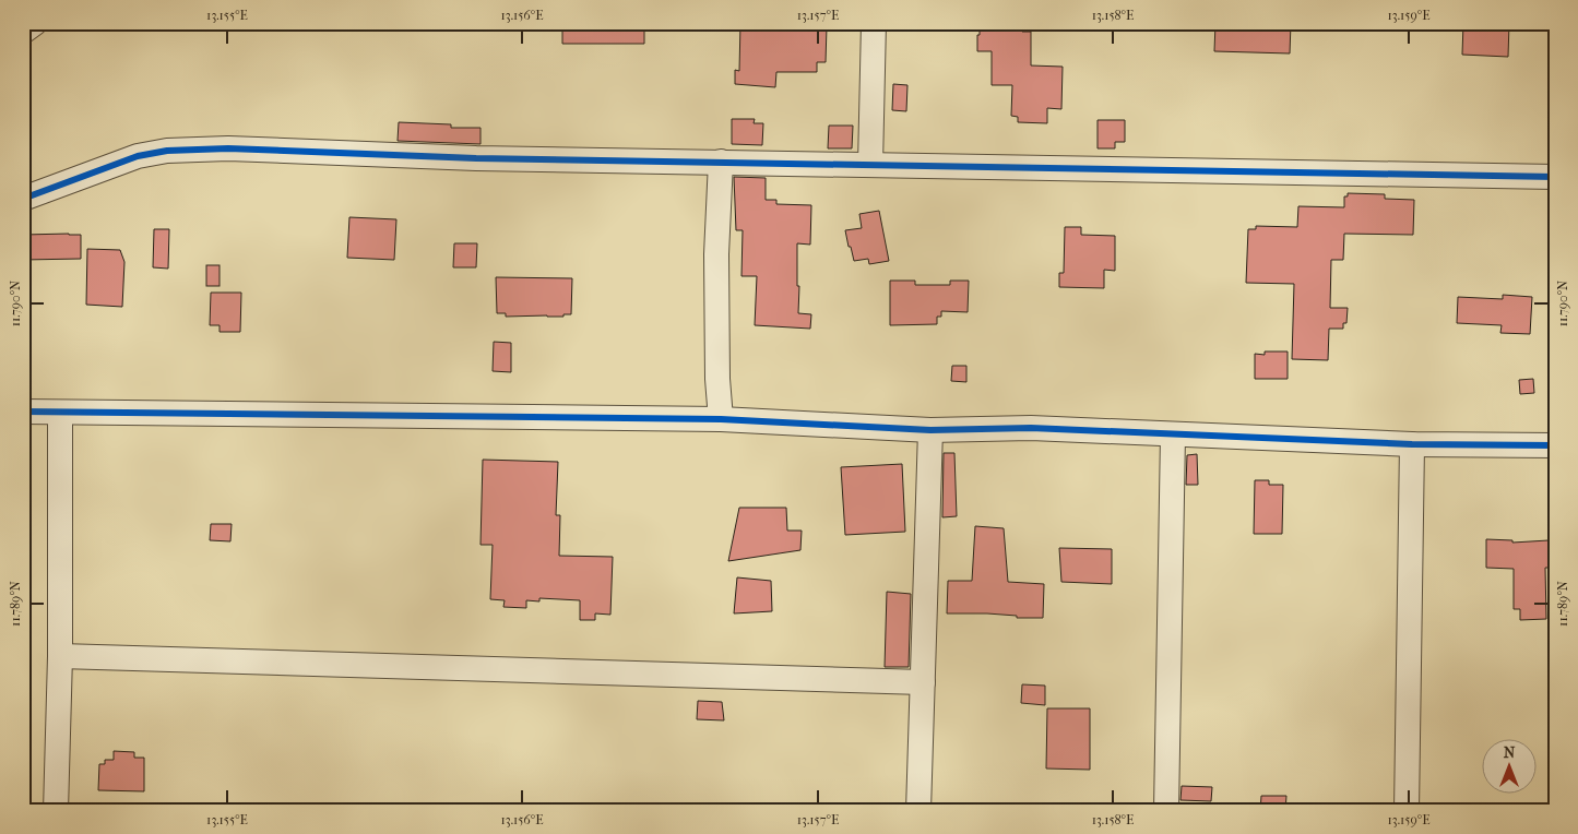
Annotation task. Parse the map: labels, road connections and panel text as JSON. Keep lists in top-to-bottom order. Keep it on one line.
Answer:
{"north":"top","coordinates":["13.155°E","13.156°E","13.157°E","13.158°E","13.159°E","11.790°N","11.789°N"]}
